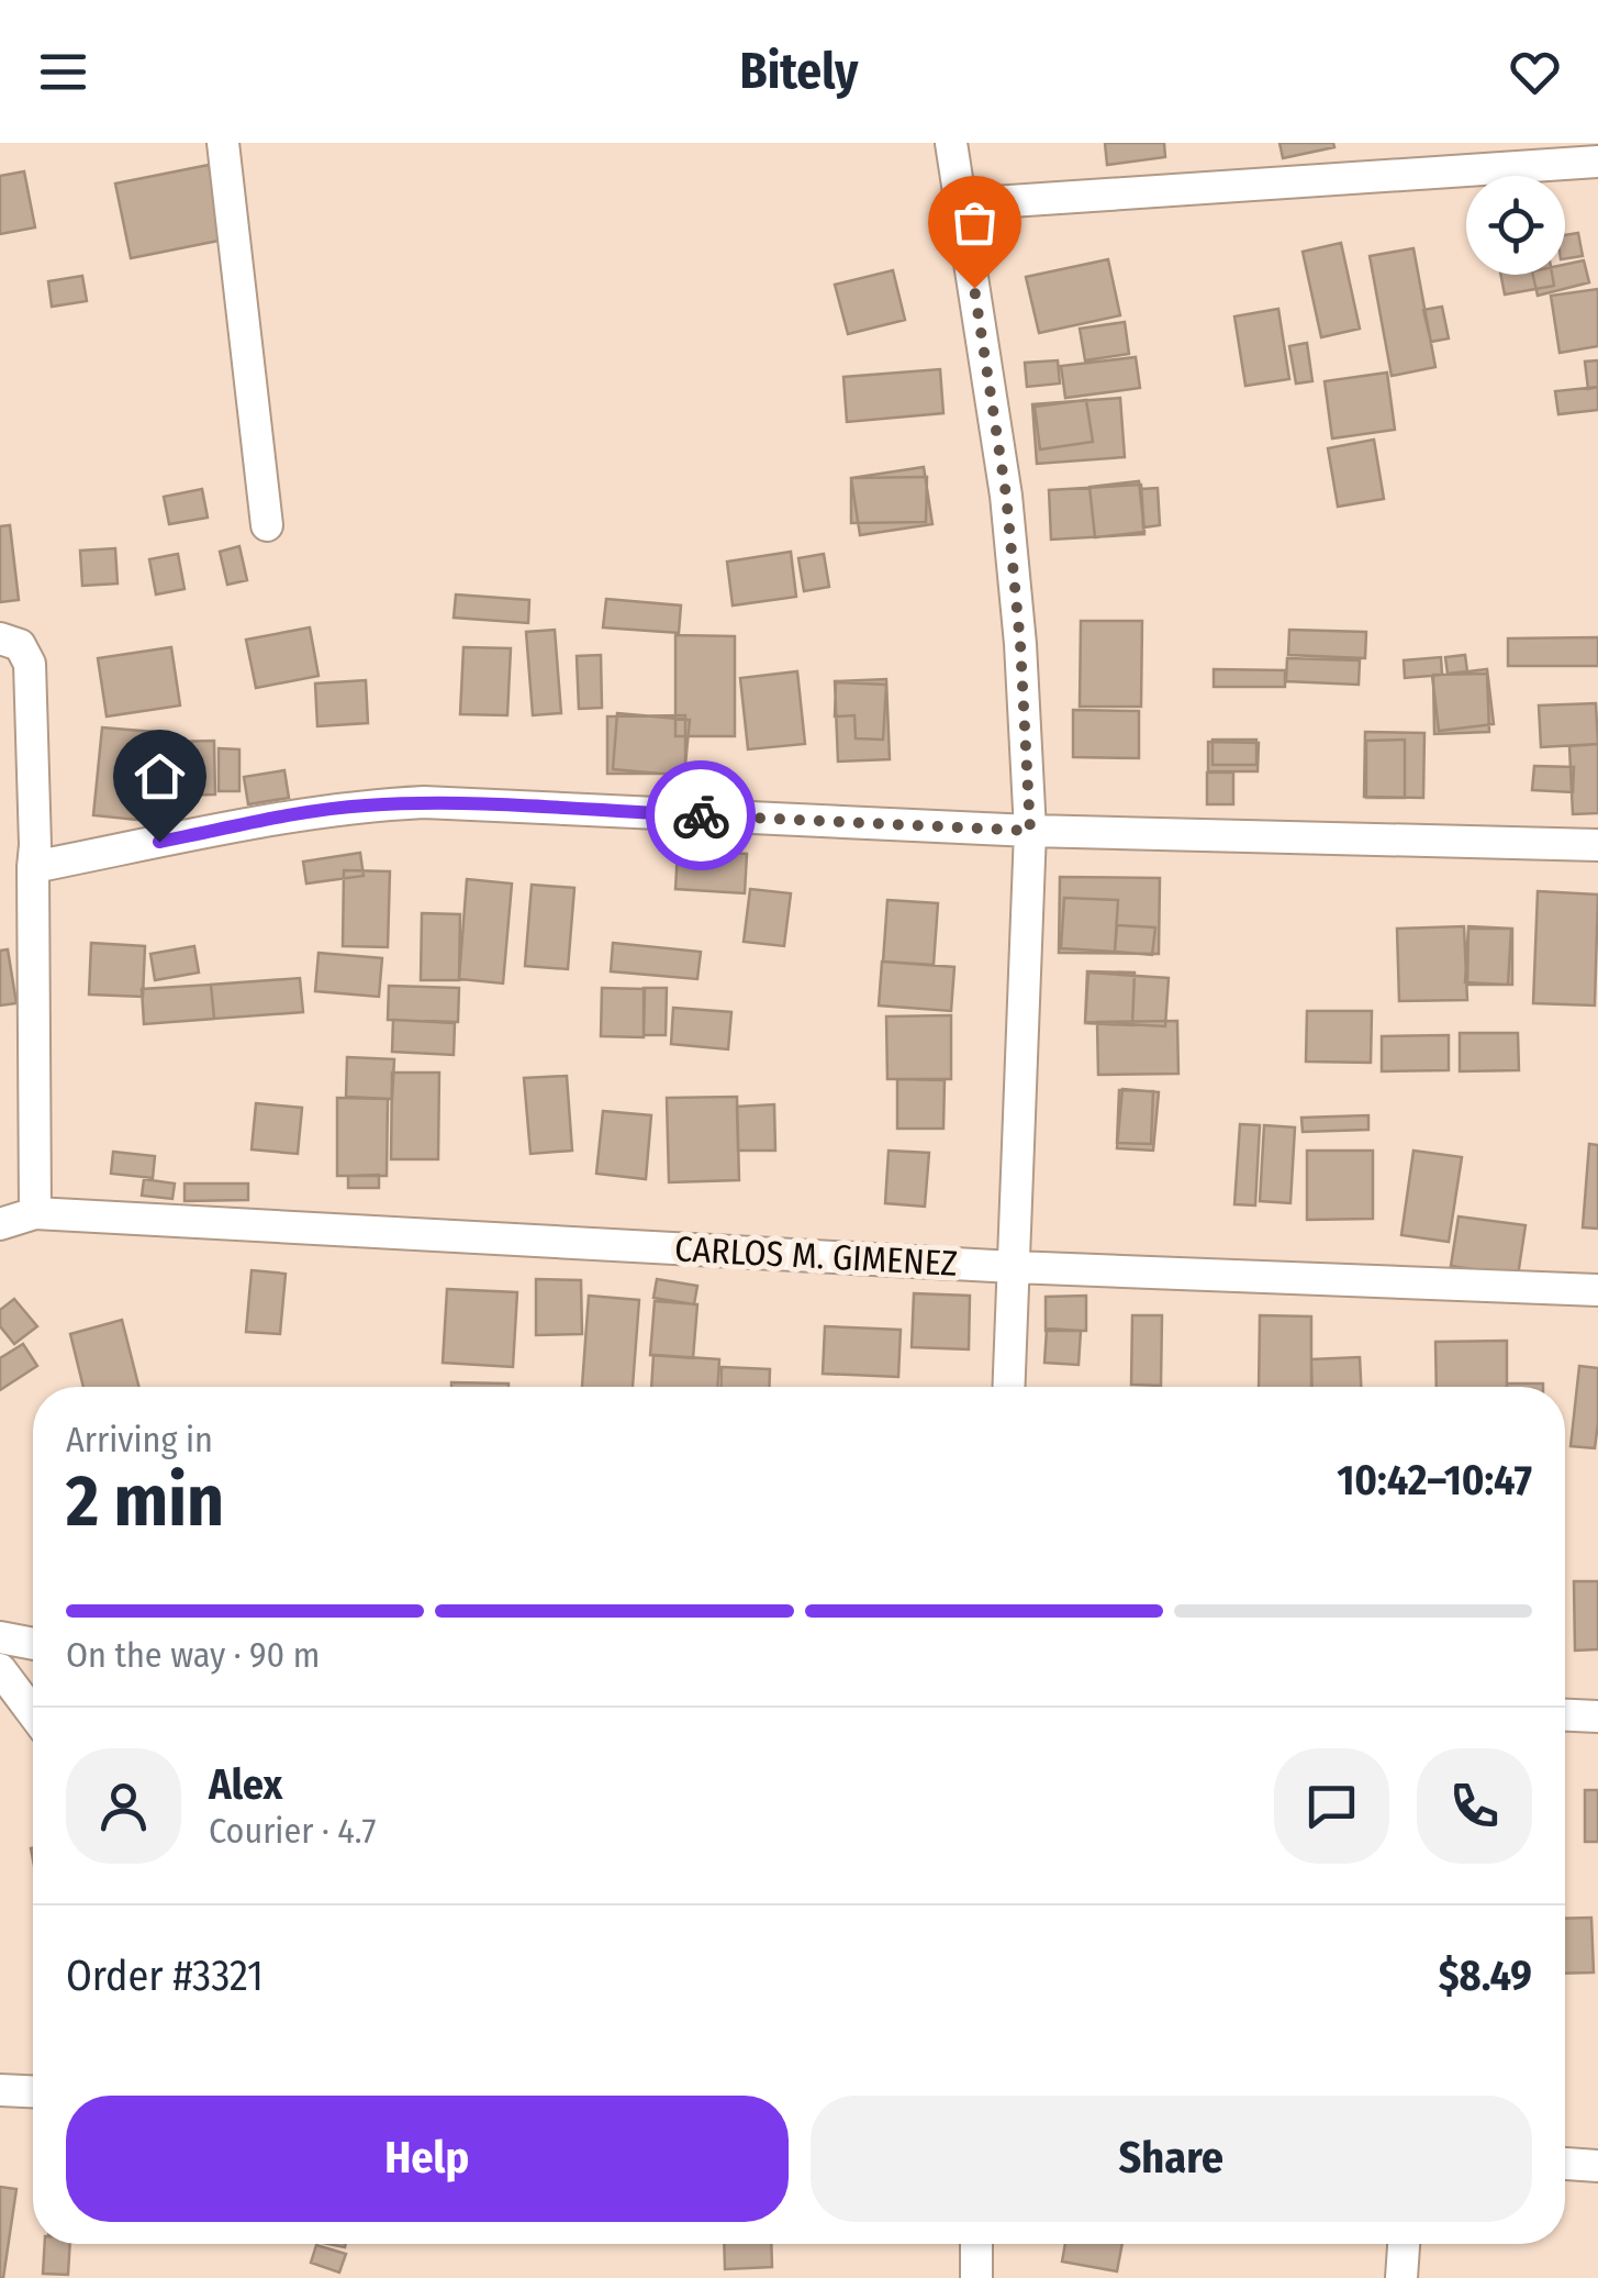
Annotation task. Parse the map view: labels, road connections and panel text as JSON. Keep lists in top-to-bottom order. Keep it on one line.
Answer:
{"streets":{"street":["CARLOS M. GIMENEZ"]},"page":{"header":"Bitely","heading":["2 min","Arriving in","10:42–10:47"],"panel":["Alex","Courier · 4.7","Order #3321","$8.49"],"bar":"On the way · 90 m","buttons":["Help","Share"]}}
